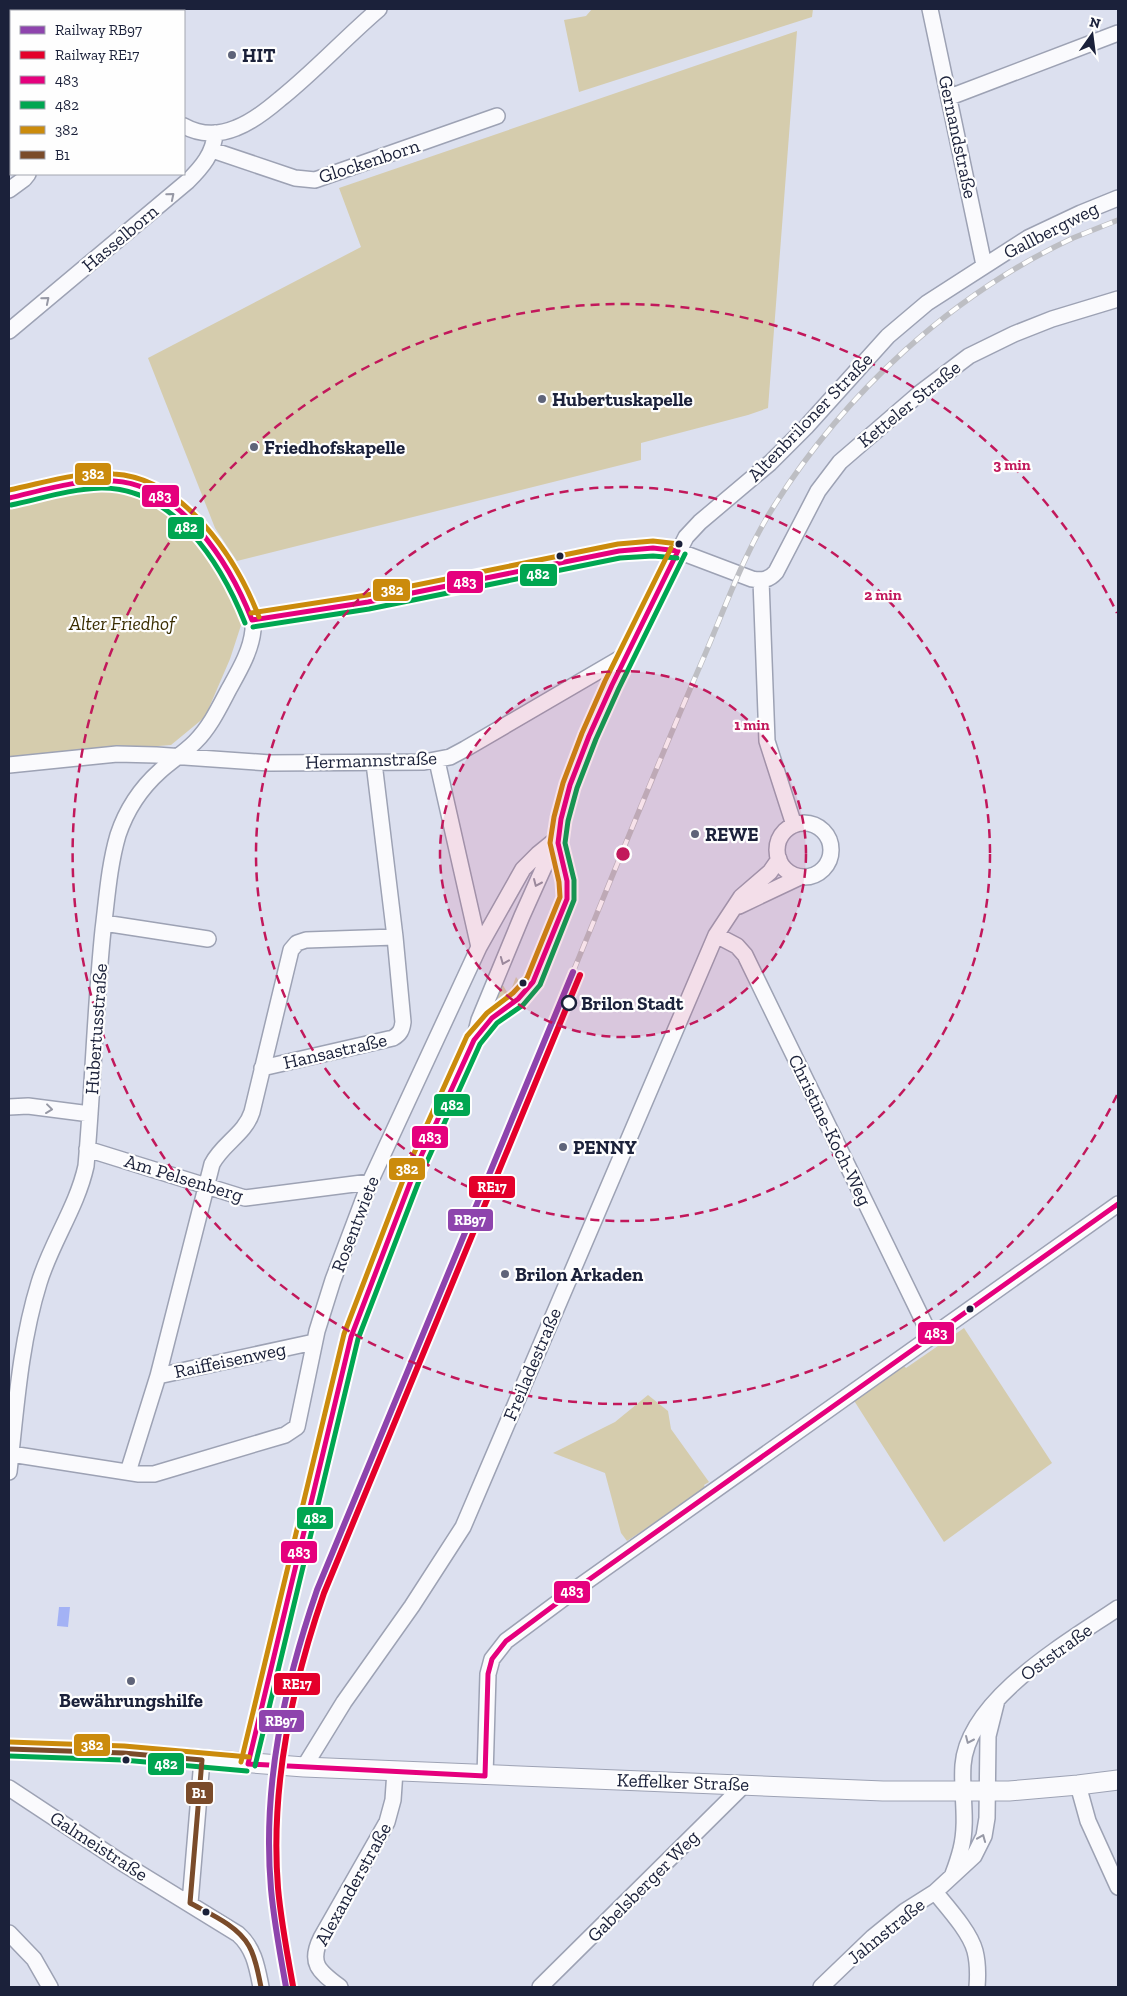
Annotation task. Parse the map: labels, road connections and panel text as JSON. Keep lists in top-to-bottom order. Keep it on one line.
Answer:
{"streets":{"street":["Gernandstraße","Glockenborn","Gallbergweg","Hasselborn","Ketteler Straße","Altenbriloner Straße","Hermannstraße","Hubertusstraße","Hansastraße","Christine-Koch-Weg","Am Pelsenberg","Rosentwiete","Raiffeisenweg","Freiladestraße","Oststraße","Keffelker Straße","Galmeistraße","Alexanderstraße","Gabelsberger Weg","Jahnstraße"]},"crossings":[["Gernandstraße","Gallbergweg"],["Gernandstraße","Altenbriloner Straße"],["Glockenborn","Hasselborn"],["Gallbergweg","Altenbriloner Straße"],["Altenbriloner Straße","Hermannstraße"],["Altenbriloner Straße","Rosentwiete"],["Altenbriloner Straße","Keffelker Straße"],["Hermannstraße","Hubertusstraße"],["Hermannstraße","Hansastraße"],["Hubertusstraße","Am Pelsenberg"],["Hansastraße","Am Pelsenberg"],["Hansastraße","Raiffeisenweg"],["Christine-Koch-Weg","Freiladestraße"],["Am Pelsenberg","Rosentwiete"],["Rosentwiete","Raiffeisenweg"],["Freiladestraße","Keffelker Straße"],["Oststraße","Keffelker Straße"],["Oststraße","Jahnstraße"],["Keffelker Straße","Alexanderstraße"],["Keffelker Straße","Gabelsberger Weg"],["Keffelker Straße","Jahnstraße"]],"one_way":["Hasselborn"],"parks":["Alter Friedhof"],"places":["HIT","Hubertuskapelle","Friedhofskapelle","REWE","Brilon Stadt","PENNY","Brilon Arkaden","Bewährungshilfe"],"lines":["transit line 382","transit line 483","transit line 482","rail line RB97","rail line RE17","transit line B1"],"legend":["Railway RB97","Railway RE17","483","482","382","B1"],"north":"top","rings":["3 min","2 min","1 min"]}
